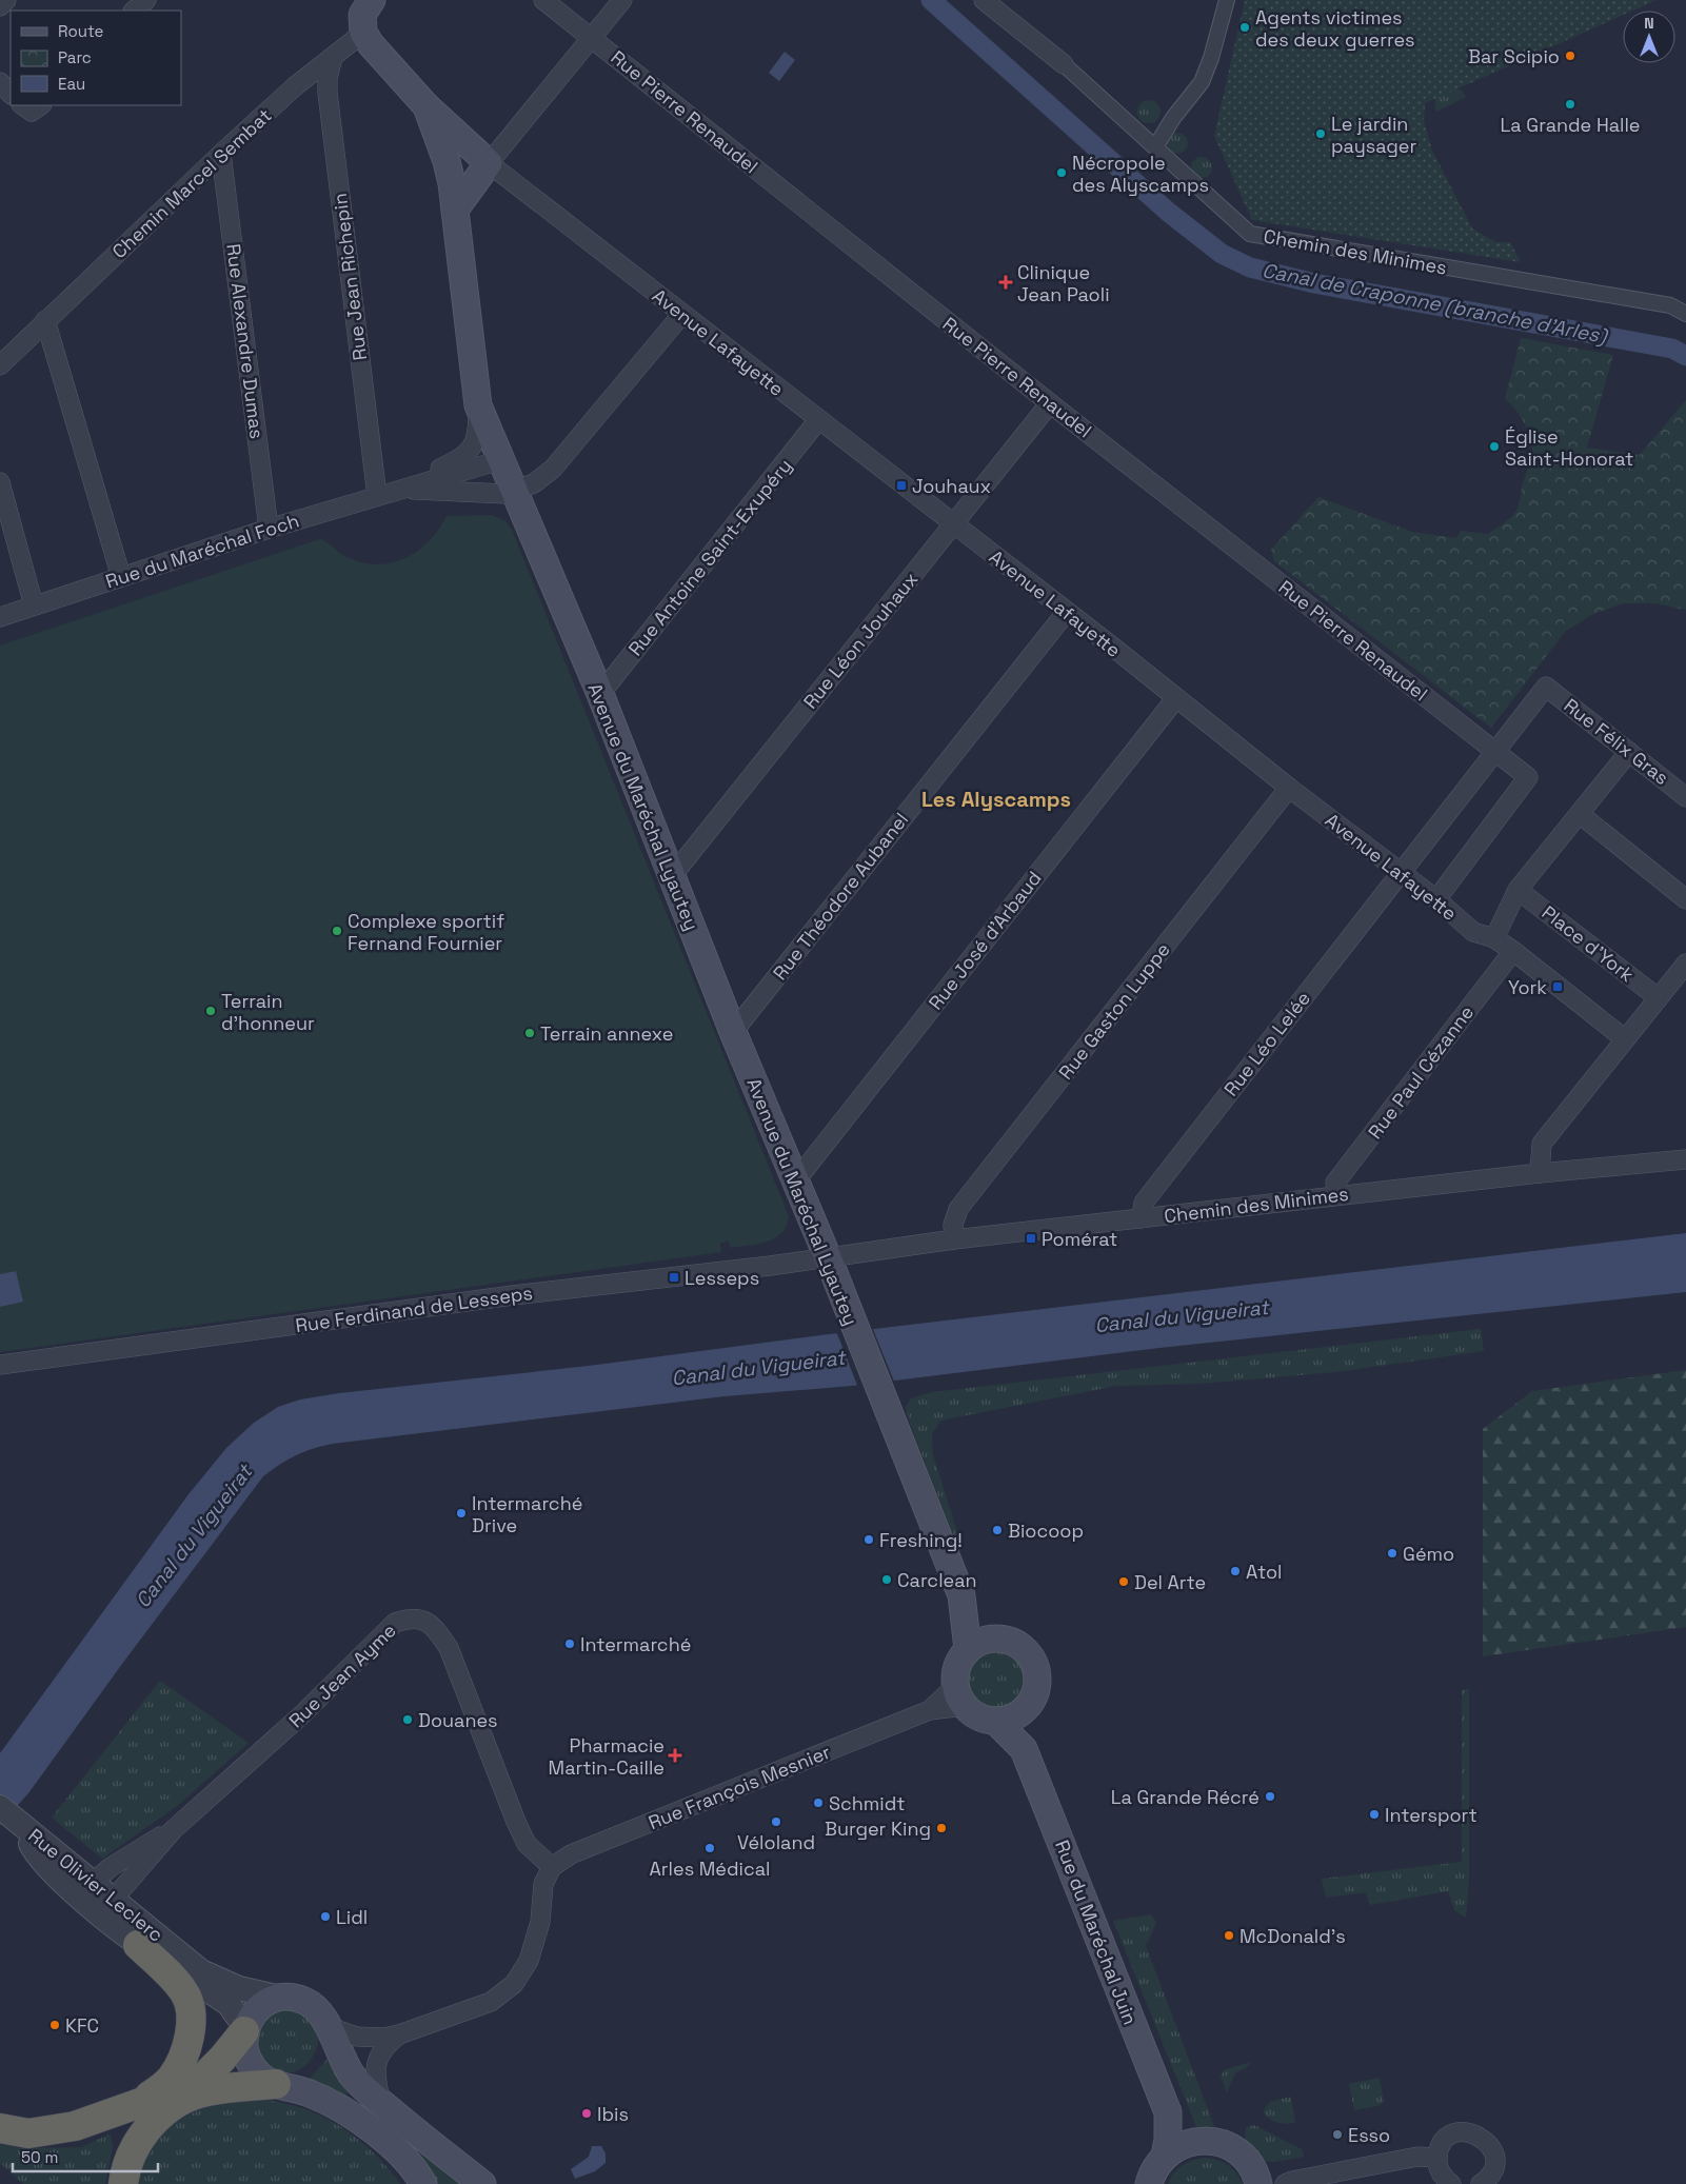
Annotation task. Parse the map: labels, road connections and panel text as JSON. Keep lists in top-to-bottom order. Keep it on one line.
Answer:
{"streets":{"main road":["Avenue du Maréchal Lyautey","Rue Olivier Leclerc","Rue du Maréchal Juin"],"street":["Rue Pierre Renaudel","Chemin Marcel Sembat","Chemin des Minimes","Rue Jean Richepin","Rue Alexandre Dumas","Avenue Lafayette","Rue du Maréchal Foch","Rue Antoine Saint-Exupéry","Rue Léon Jouhaux","Rue Félix Gras","Rue Théodore Aubanel","Rue José d'Arbaud","Place d'York","Rue Gaston Luppe","Rue Léo Lelée","Rue Paul Cézanne","Rue Ferdinand de Lesseps","Rue Jean Ayme","Rue François Mesnier"]},"crossings":[["Rue Pierre Renaudel","Avenue Lafayette"],["Rue Pierre Renaudel","Rue Léon Jouhaux"],["Rue Pierre Renaudel","Rue Léo Lelée"],["Chemin Marcel Sembat","Rue Jean Richepin"],["Chemin Marcel Sembat","Rue Alexandre Dumas"],["Chemin des Minimes","Avenue du Maréchal Lyautey"],["Chemin des Minimes","Rue Gaston Luppe"],["Chemin des Minimes","Rue Léo Lelée"],["Chemin des Minimes","Rue Paul Cézanne"],["Chemin des Minimes","Rue Ferdinand de Lesseps"],["Rue Jean Richepin","Rue du Maréchal Foch"],["Rue Alexandre Dumas","Rue du Maréchal Foch"],["Avenue Lafayette","Rue Antoine Saint-Exupéry"],["Avenue Lafayette","Rue Léon Jouhaux"],["Avenue Lafayette","Rue Théodore Aubanel"],["Avenue Lafayette","Rue José d'Arbaud"],["Avenue Lafayette","Rue Gaston Luppe"],["Avenue Lafayette","Rue Léo Lelée"],["Avenue Lafayette","Rue Paul Cézanne"],["Rue du Maréchal Foch","Avenue du Maréchal Lyautey"],["Rue Antoine Saint-Exupéry","Avenue du Maréchal Lyautey"],["Rue Léon Jouhaux","Avenue du Maréchal Lyautey"],["Rue Félix Gras","Rue Léo Lelée"],["Avenue du Maréchal Lyautey","Rue Théodore Aubanel"],["Avenue du Maréchal Lyautey","Rue José d'Arbaud"],["Avenue du Maréchal Lyautey","Rue Ferdinand de Lesseps"],["Rue Jean Ayme","Rue François Mesnier"],["Rue Jean Ayme","Rue Olivier Leclerc"],["Rue François Mesnier","Rue du Maréchal Juin"]],"districts":["Les Alyscamps"],"water":["Canal de Craponne (branche d'Arles)","Canal du Vigueirat"],"places":{"other":["Agents victimes des deux guerres","Bar Scipio","La Grande Halle","Le jardin paysager","Nécropole des Alyscamps","Église Saint-Honorat","Complexe sportif Fernand Fournier","Terrain d'honneur","Terrain annexe","Intermarché Drive","Biocoop","Freshing!","Gémo","Atol","Carclean","Del Arte","Intermarché","Douanes","La Grande Récré","Schmidt","Intersport","Véloland","Burger King","Arles Médical","Lidl","McDonald's","KFC","Ibis","Esso"],"health":["Clinique Jean Paoli","Pharmacie Martin-Caille"],"transit":["Jouhaux","York","Pomérat","Lesseps"]},"legend":["Route","Parc","Eau"],"scale_bar":"50 m","north":"top"}
